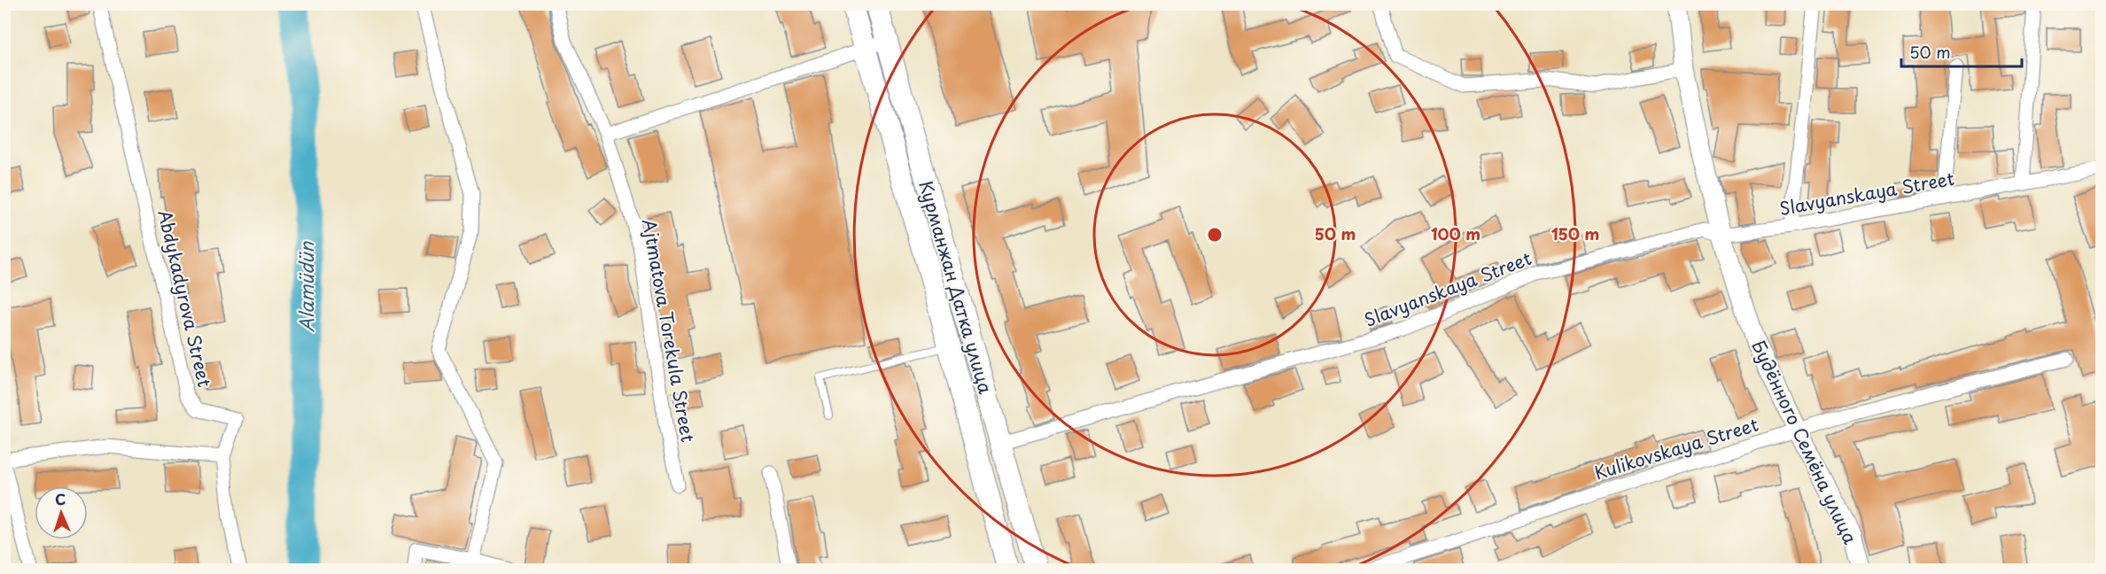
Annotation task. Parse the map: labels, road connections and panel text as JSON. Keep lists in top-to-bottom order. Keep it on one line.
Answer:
{"streets":{"main road":["Курманжан Датка улица"],"street":["Slavyanskaya Street","Abdykadyrova Street","Ajtmatova Torekula Street","Будённого Семёна улица","Kulikovskaya Street"]},"crossings":[["Slavyanskaya Street","Курманжан Датка улица"],["Slavyanskaya Street","Будённого Семёна улица"],["Будённого Семёна улица","Kulikovskaya Street"]],"water":["Alamüdün"],"scale_bar":"50 m","north":"top","rings":["50 m","100 m","150 m"]}
